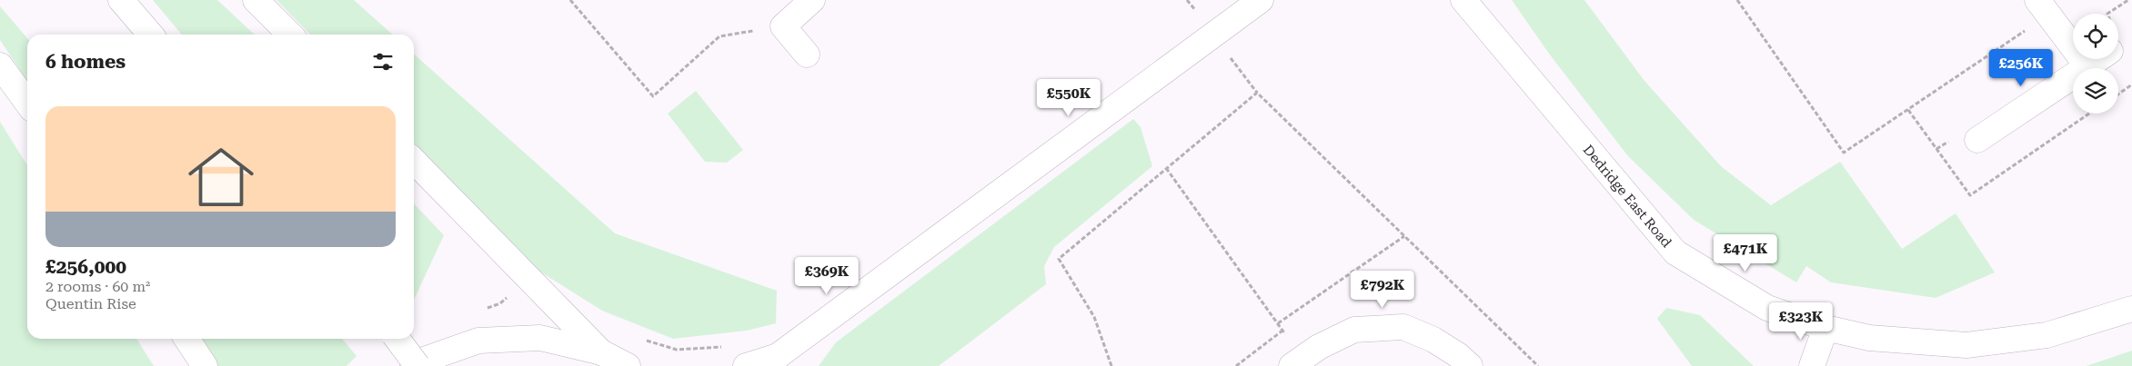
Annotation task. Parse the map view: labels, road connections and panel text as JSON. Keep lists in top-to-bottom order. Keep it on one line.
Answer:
{"streets":{"street":["Dedridge East Road"]},"page":{"heading":"6 homes","price":["£256K","£550K","£471K","£369K","£792K","£323K"],"list":[{"name":"£256,000","note":"2 rooms · 60 m² · Quentin Rise"}]}}
